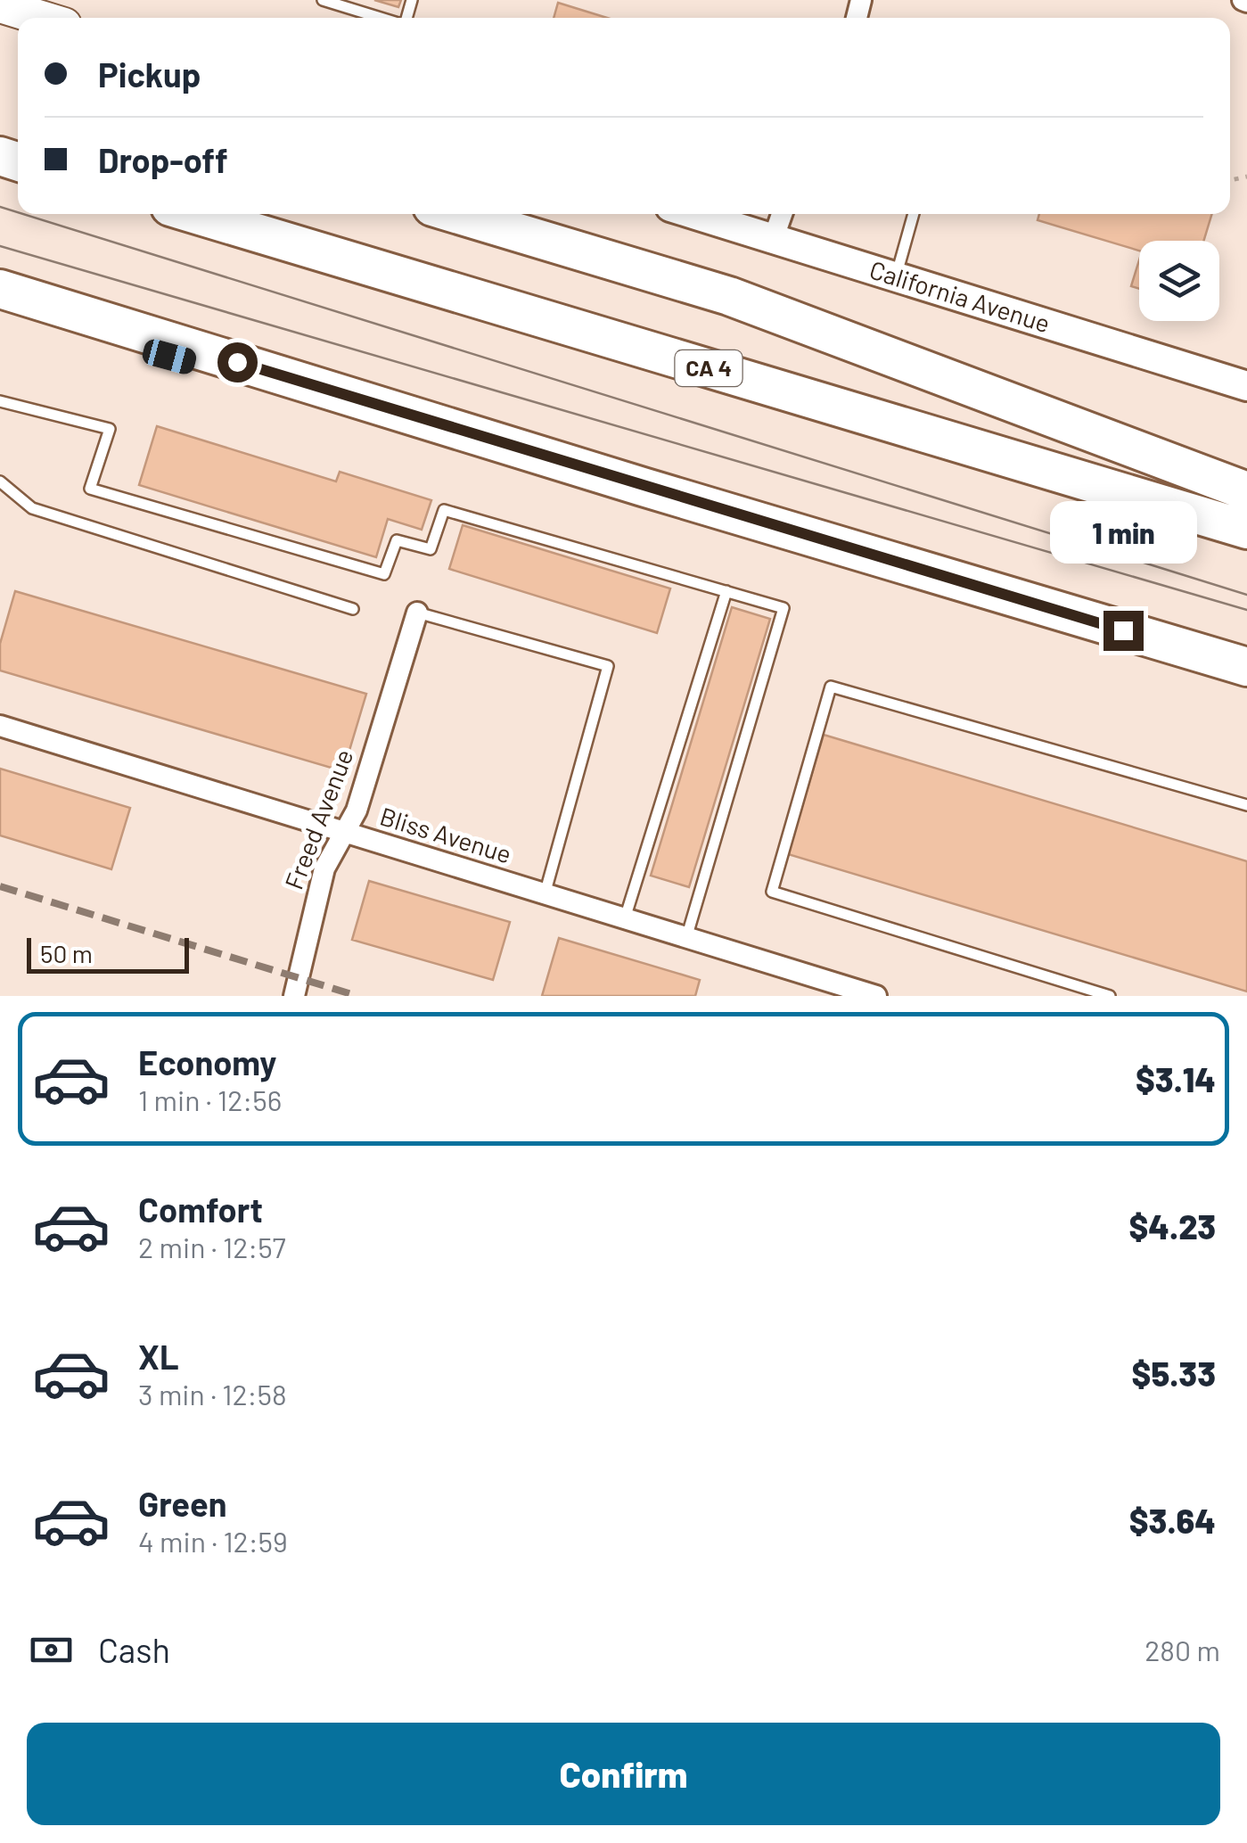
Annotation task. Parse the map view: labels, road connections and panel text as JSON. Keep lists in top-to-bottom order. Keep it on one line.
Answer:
{"streets":{"highway":["CA 4"],"main road":["California Avenue"],"street":["Freed Avenue","Bliss Avenue"]},"crossings":[["Freed Avenue","Bliss Avenue"]],"scale_bar":"50 m","page":{"banner":["Pickup","Drop-off"],"bubble":"1 min","scale":"50 m","list":[{"name":"Economy","note":"1 min · 12:56","value":"$3.14"},{"name":"Comfort","note":"2 min · 12:57","value":"$4.23"},{"name":"XL","note":"3 min · 12:58","value":"$5.33"},{"name":"Green","note":"4 min · 12:59","value":"$3.64"}],"pay":["Cash","280 m"],"buttons":"Confirm"}}
